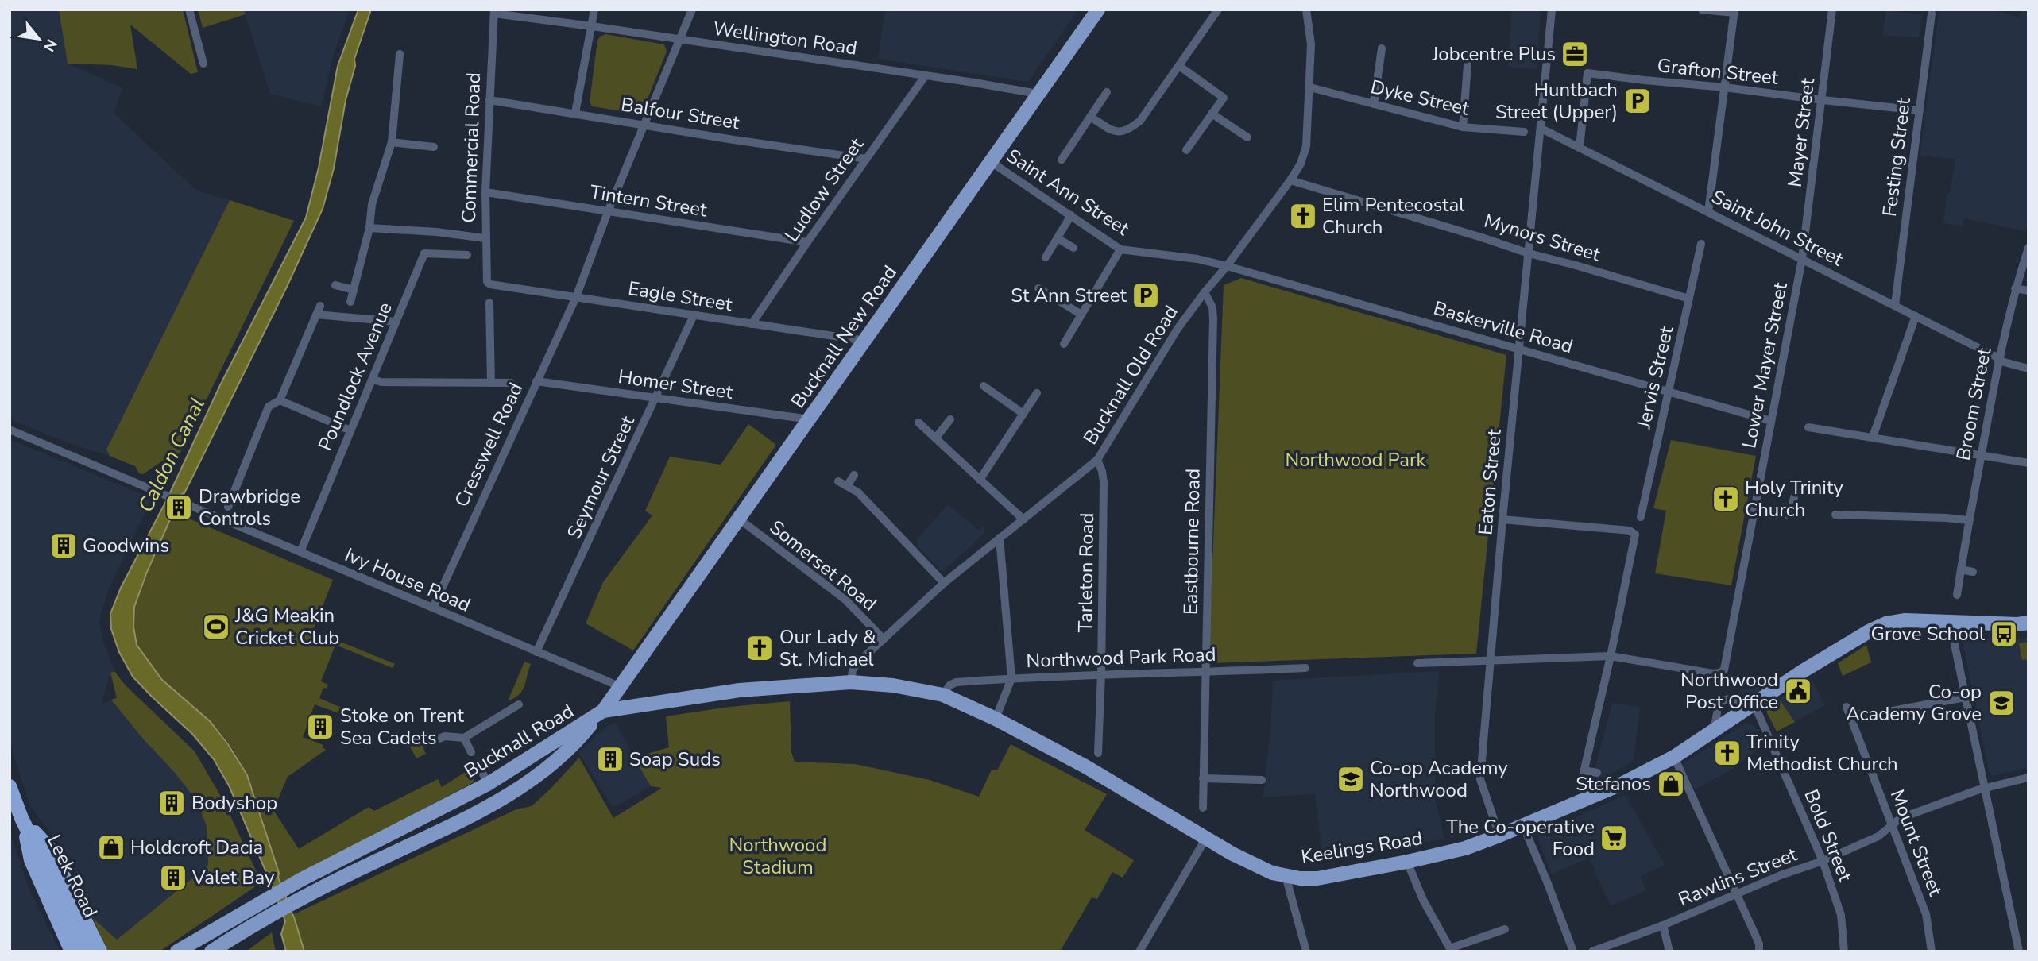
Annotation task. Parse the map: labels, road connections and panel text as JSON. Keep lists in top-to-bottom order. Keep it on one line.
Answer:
{"streets":{"highway":["Leek Road"],"main road":["Bucknall New Road","Bucknall Road","Keelings Road"],"street":["Wellington Road","Grafton Street","Dyke Street","Balfour Street","Mayer Street","Commercial Road","Festing Street","Ludlow Street","Saint Ann Street","Tintern Street","Saint John Street","Mynors Street","Eagle Street","Baskerville Road","Lower Mayer Street","Bucknall Old Road","Poundlock Avenue","Jervis Street","Homer Street","Broom Street","Cresswell Road","Seymour Street","Eaton Street","Eastbourne Road","Somerset Road","Tarleton Road","Ivy House Road","Northwood Park Road","Bold Street","Mount Street","Rawlins Street"]},"crossings":[["Wellington Road","Commercial Road"],["Wellington Road","Ludlow Street"],["Wellington Road","Bucknall New Road"],["Wellington Road","Cresswell Road"],["Grafton Street","Mayer Street"],["Grafton Street","Festing Street"],["Grafton Street","Saint John Street"],["Dyke Street","Bucknall Old Road"],["Balfour Street","Commercial Road"],["Balfour Street","Ludlow Street"],["Balfour Street","Cresswell Road"],["Mayer Street","Saint John Street"],["Mayer Street","Lower Mayer Street"],["Commercial Road","Tintern Street"],["Commercial Road","Eagle Street"],["Festing Street","Saint John Street"],["Ludlow Street","Tintern Street"],["Ludlow Street","Eagle Street"],["Saint Ann Street","Baskerville Road"],["Saint Ann Street","Bucknall New Road"],["Saint Ann Street","Bucknall Old Road"],["Tintern Street","Cresswell Road"],["Saint John Street","Lower Mayer Street"],["Saint John Street","Broom Street"],["Saint John Street","Eaton Street"],["Mynors Street","Bucknall Old Road"],["Mynors Street","Jervis Street"],["Mynors Street","Eaton Street"],["Eagle Street","Bucknall New Road"],["Eagle Street","Cresswell Road"],["Eagle Street","Seymour Street"],["Baskerville Road","Lower Mayer Street"],["Baskerville Road","Bucknall Old Road"],["Baskerville Road","Jervis Street"],["Baskerville Road","Eaton Street"],["Bucknall New Road","Homer Street"],["Bucknall New Road","Somerset Road"],["Bucknall New Road","Ivy House Road"],["Bucknall New Road","Bucknall Road"],["Bucknall New Road","Keelings Road"],["Bucknall Old Road","Eastbourne Road"],["Bucknall Old Road","Somerset Road"],["Bucknall Old Road","Tarleton Road"],["Bucknall Old Road","Keelings Road"],["Poundlock Avenue","Ivy House Road"],["Homer Street","Cresswell Road"],["Homer Street","Seymour Street"],["Cresswell Road","Ivy House Road"],["Seymour Street","Ivy House Road"],["Eaton Street","Keelings Road"],["Eastbourne Road","Northwood Park Road"],["Tarleton Road","Northwood Park Road"],["Northwood Park Road","Keelings Road"],["Bucknall Road","Keelings Road"],["Bold Street","Keelings Road"],["Bold Street","Rawlins Street"],["Mount Street","Rawlins Street"]],"water":["Caldon Canal"],"parks":["Northwood Park","Northwood Stadium"],"places":{"office":["Jobcentre Plus"],"parking":["Huntbach Street (Upper)","St Ann Street"],"church":["Elim Pentecostal Church","Holy Trinity Church","Our Lady & St. Michael","Trinity Methodist Church"],"building":["Drawbridge Controls","Goodwins","Stoke on Trent Sea Cadets","Soap Suds","Bodyshop","Valet Bay"],"sports":["J&G Meakin Cricket Club"],"bus stop":["Grove School"],"public building":["Northwood Post Office"],"school or university":["Co-op Academy Grove","Co-op Academy Northwood"],"shop":["Stefanos","Holdcroft Dacia"],"supermarket":["The Co-operative Food"]},"north":"bottom right"}
